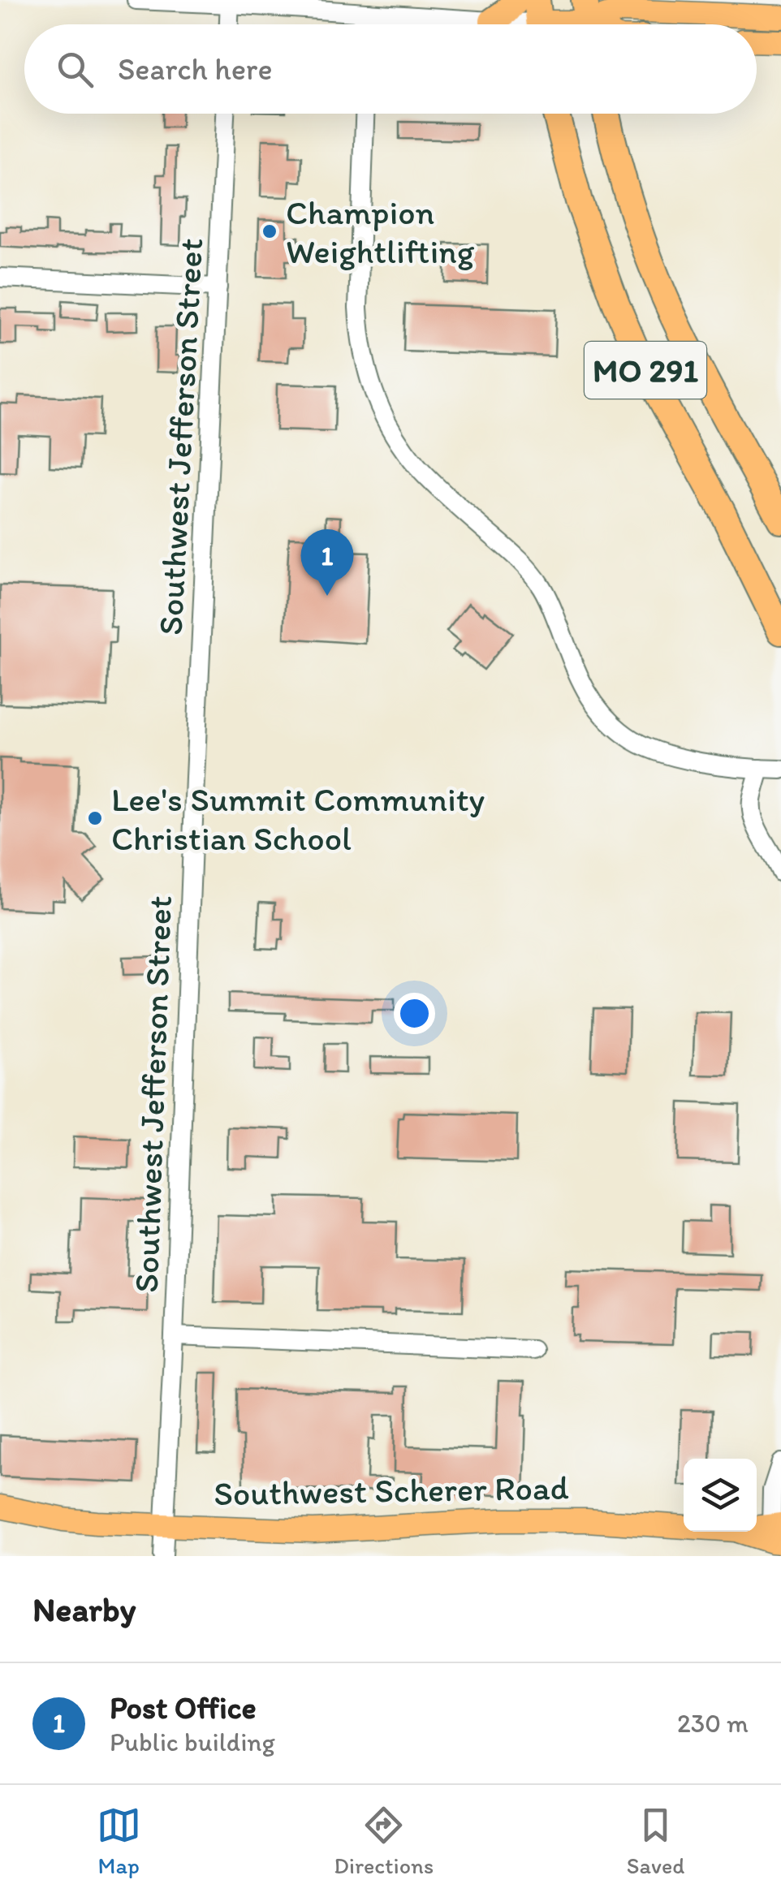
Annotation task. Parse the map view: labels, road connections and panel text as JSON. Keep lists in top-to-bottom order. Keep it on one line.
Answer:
{"streets":{"highway":["MO 291"],"main road":["Southwest Scherer Road"],"street":["Southwest Jefferson Street"]},"crossings":[["Southwest Jefferson Street","Southwest Scherer Road"]],"places":["Champion Weightlifting","Lee's Summit Community Christian School"],"page":{"search":"Search here","pins":"1","heading":"Nearby","list":[{"mark":"1","name":"Post Office","note":"Public building","value":"230 m"}],"nav":["Map","Directions","Saved"]}}
